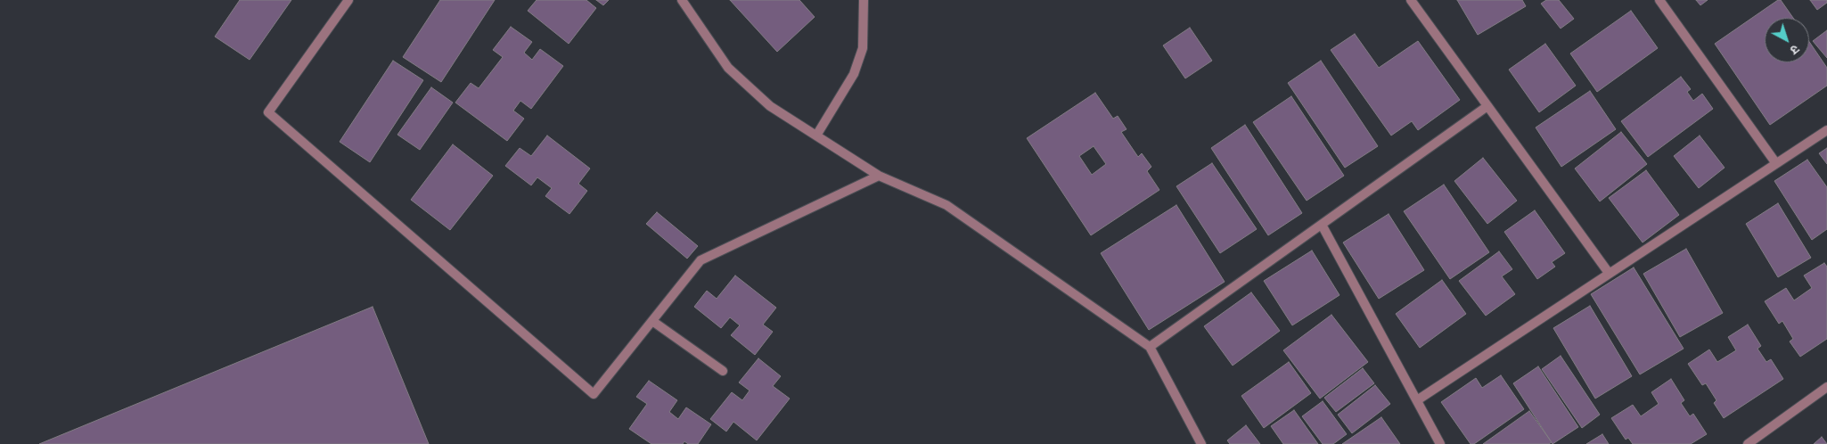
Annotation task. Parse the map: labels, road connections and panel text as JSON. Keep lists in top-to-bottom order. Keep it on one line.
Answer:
{"north":"bottom right"}
